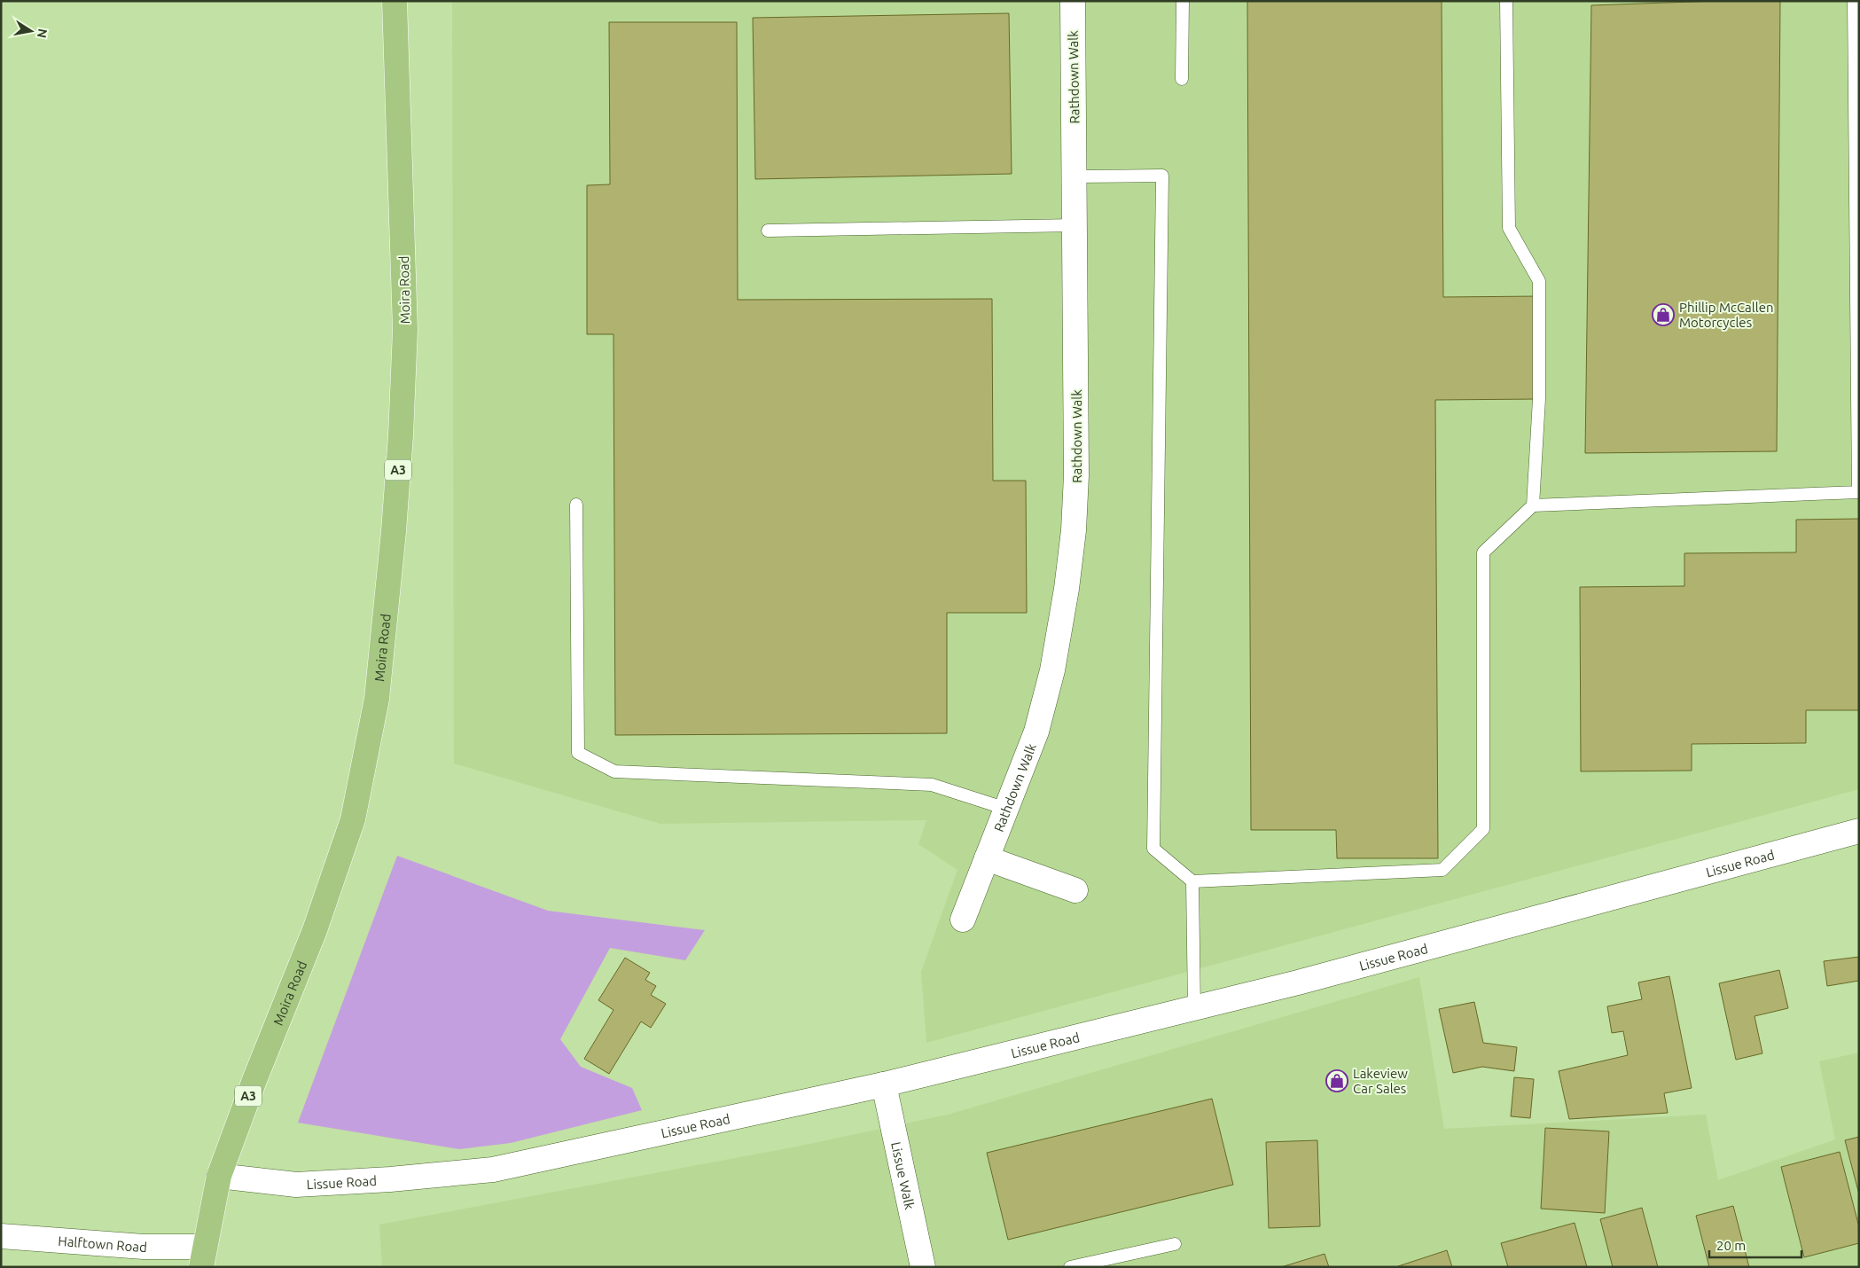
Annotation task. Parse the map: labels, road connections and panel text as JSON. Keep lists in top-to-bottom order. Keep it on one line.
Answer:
{"streets":{"highway":["Moira Road","A3"],"street":["Rathdown Walk","Lissue Road","Lissue Walk","Halftown Road"]},"crossings":[["Moira Road","Lissue Road"],["Moira Road","Halftown Road"],["Lissue Road","Lissue Walk"]],"places":{"shop":["Phillip McCallen Motorcycles","Lakeview Car Sales"]},"scale_bar":"20 m","north":"right"}
